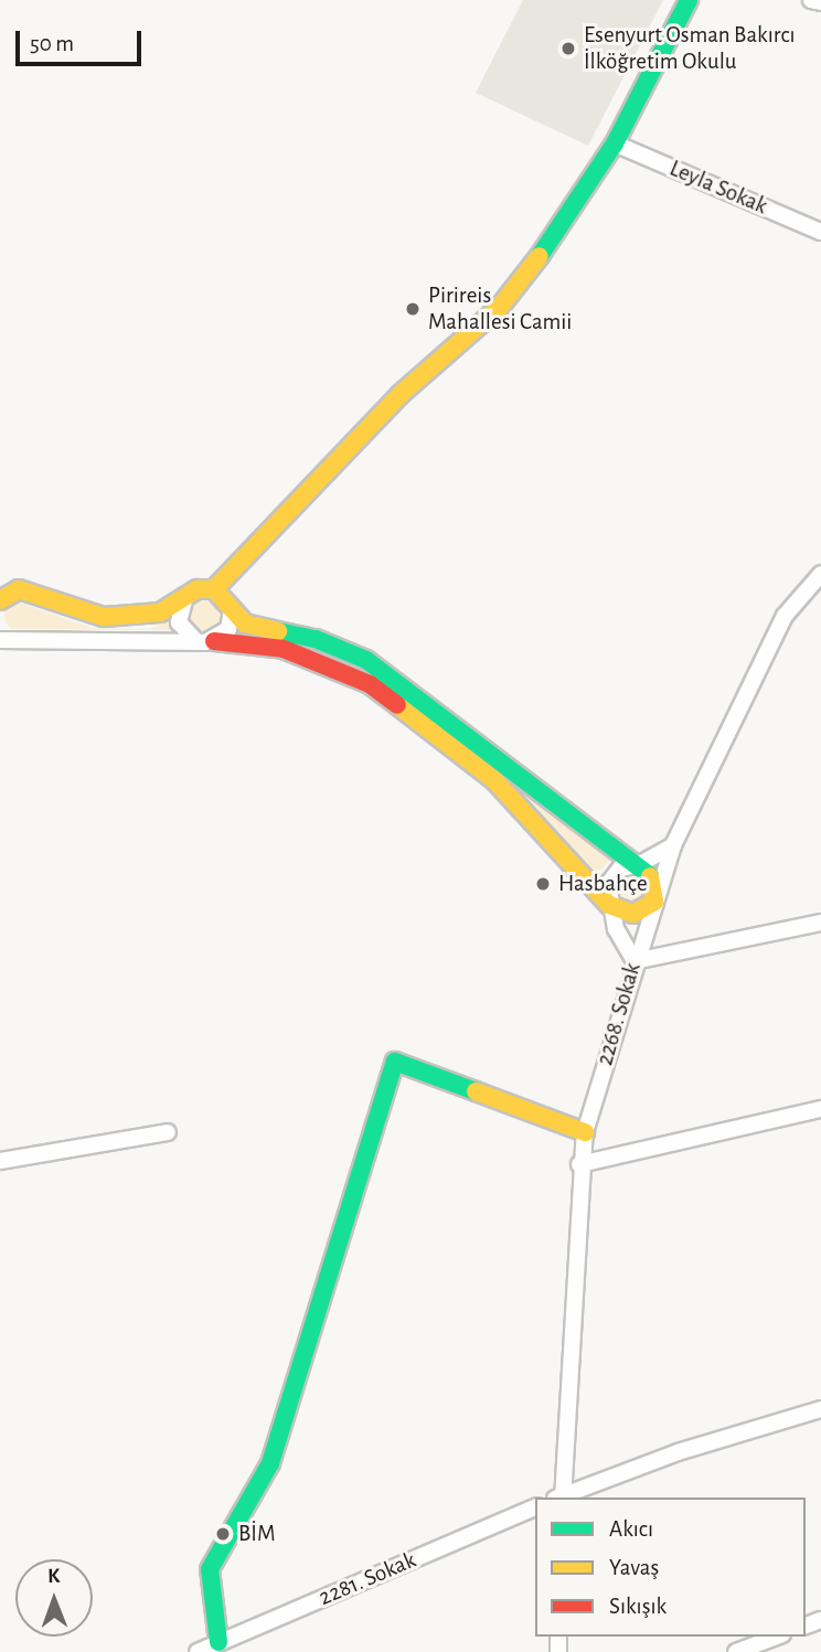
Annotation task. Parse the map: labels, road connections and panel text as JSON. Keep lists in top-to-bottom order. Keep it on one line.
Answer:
{"streets":{"street":["Leyla Sokak","2268. Sokak","2281. Sokak"]},"places":["Esenyurt Osman Bakırcı İlköğretim Okulu","Pirireis Mahallesi Camii","Hasbahçe","BİM"],"legend":["Akıcı","Yavaş","Sıkışık"],"scale_bar":"50 m","north":"top"}
